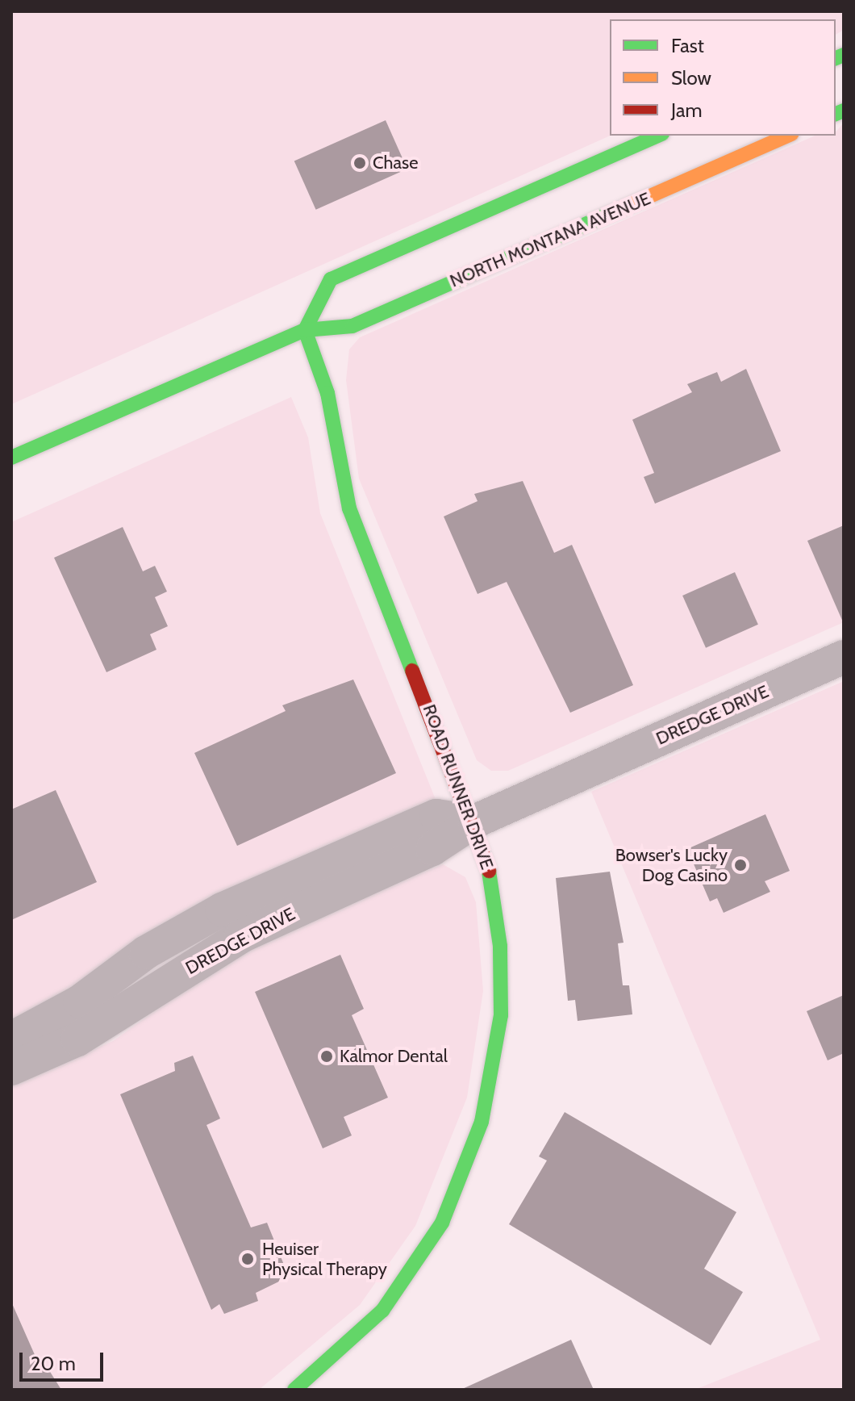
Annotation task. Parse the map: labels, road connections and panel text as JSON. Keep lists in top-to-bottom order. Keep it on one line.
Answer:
{"streets":{"main road":["NORTH MONTANA AVENUE","ROAD RUNNER DRIVE"],"street":["DREDGE DRIVE"]},"crossings":[["NORTH MONTANA AVENUE","ROAD RUNNER DRIVE"],["DREDGE DRIVE","ROAD RUNNER DRIVE"]],"places":["Chase","Bowser's Lucky Dog Casino","Kalmor Dental","Heuiser Physical Therapy"],"legend":["Fast","Slow","Jam"],"scale_bar":"20 m"}
